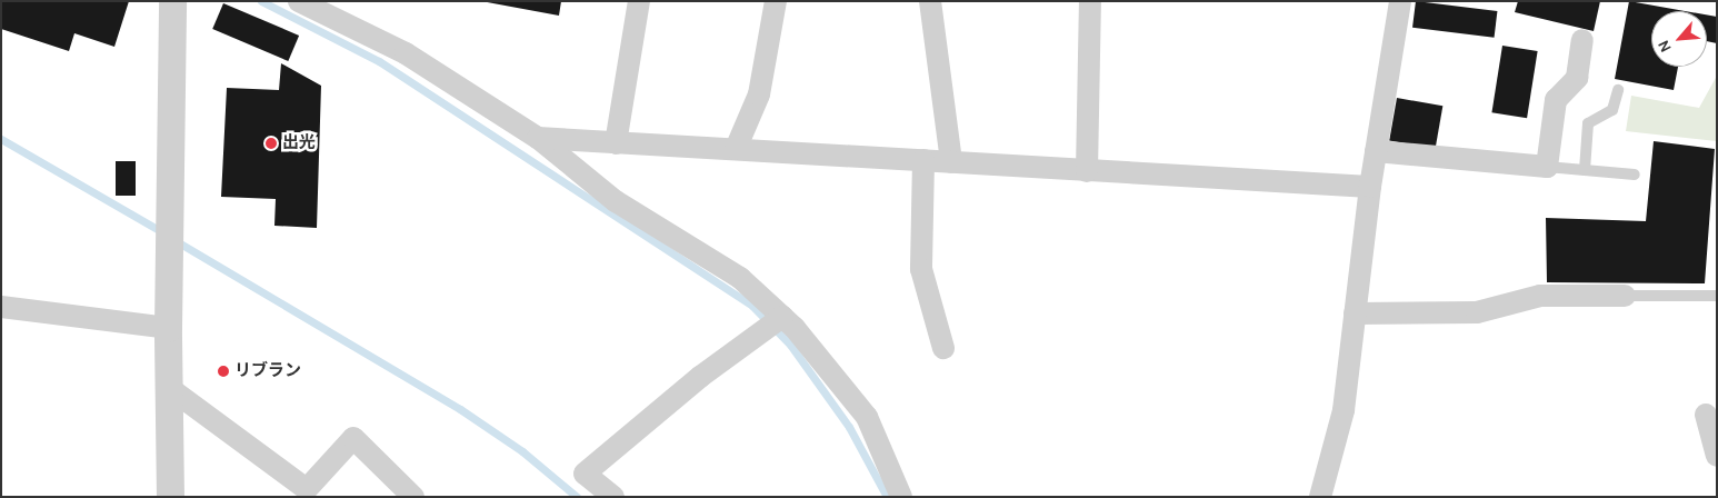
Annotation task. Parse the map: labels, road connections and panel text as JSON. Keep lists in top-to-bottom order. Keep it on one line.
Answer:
{"places":["出光","リブラン"],"north":"bottom left"}
